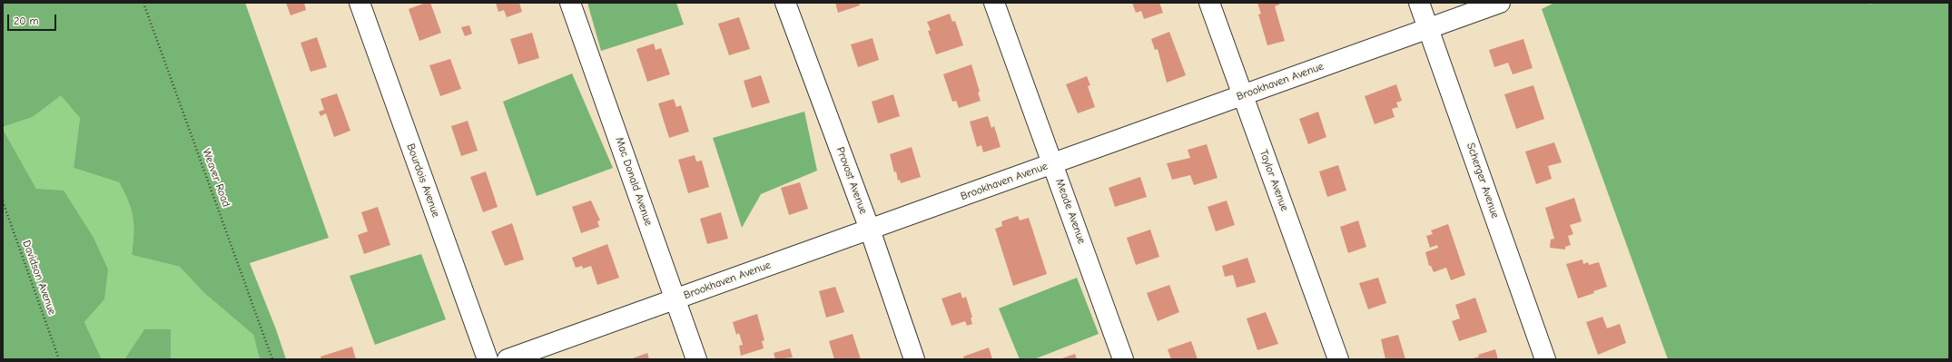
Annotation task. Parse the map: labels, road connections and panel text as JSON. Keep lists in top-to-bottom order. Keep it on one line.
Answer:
{"streets":{"street":["Brookhaven Avenue","Bourdois Avenue","Provost Avenue","Taylor Avenue","Scherger Avenue","Mac Donald Avenue","Meade Avenue"],"path":["Weaver Road","Davidson Avenue"]},"crossings":[["Brookhaven Avenue","Provost Avenue"],["Brookhaven Avenue","Taylor Avenue"],["Brookhaven Avenue","Scherger Avenue"],["Brookhaven Avenue","Mac Donald Avenue"],["Brookhaven Avenue","Meade Avenue"]],"scale_bar":"20 m"}
